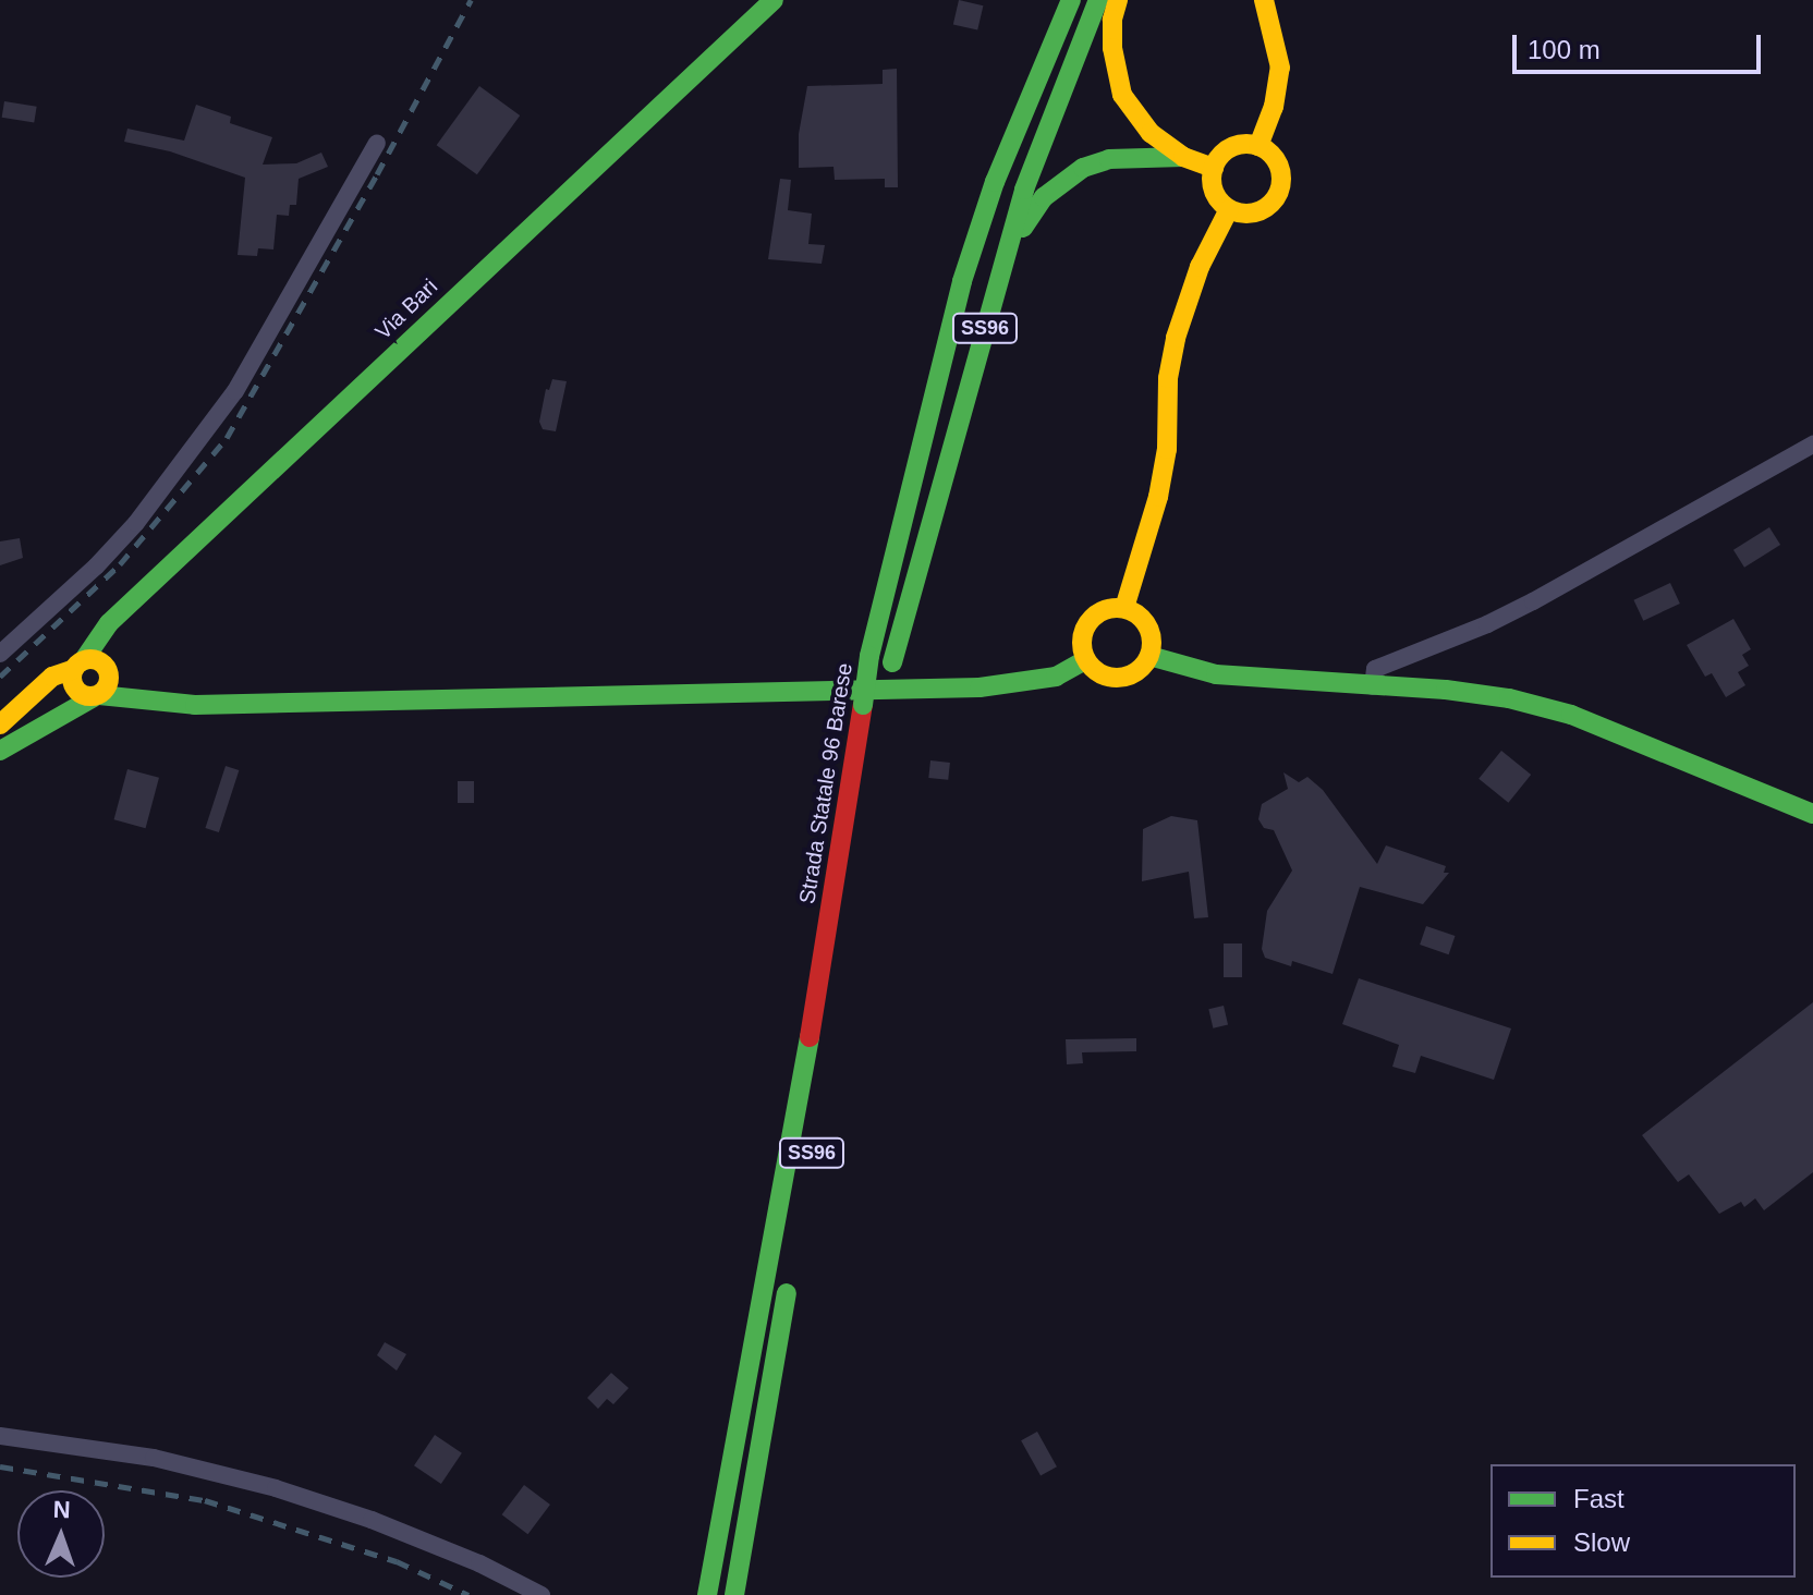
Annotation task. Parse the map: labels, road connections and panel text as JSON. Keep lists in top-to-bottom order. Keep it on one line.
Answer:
{"streets":{"main road":["Via Bari","SS96","Strada Statale 96 Barese"]},"legend":["Fast","Slow"],"scale_bar":"100 m","north":"top"}
